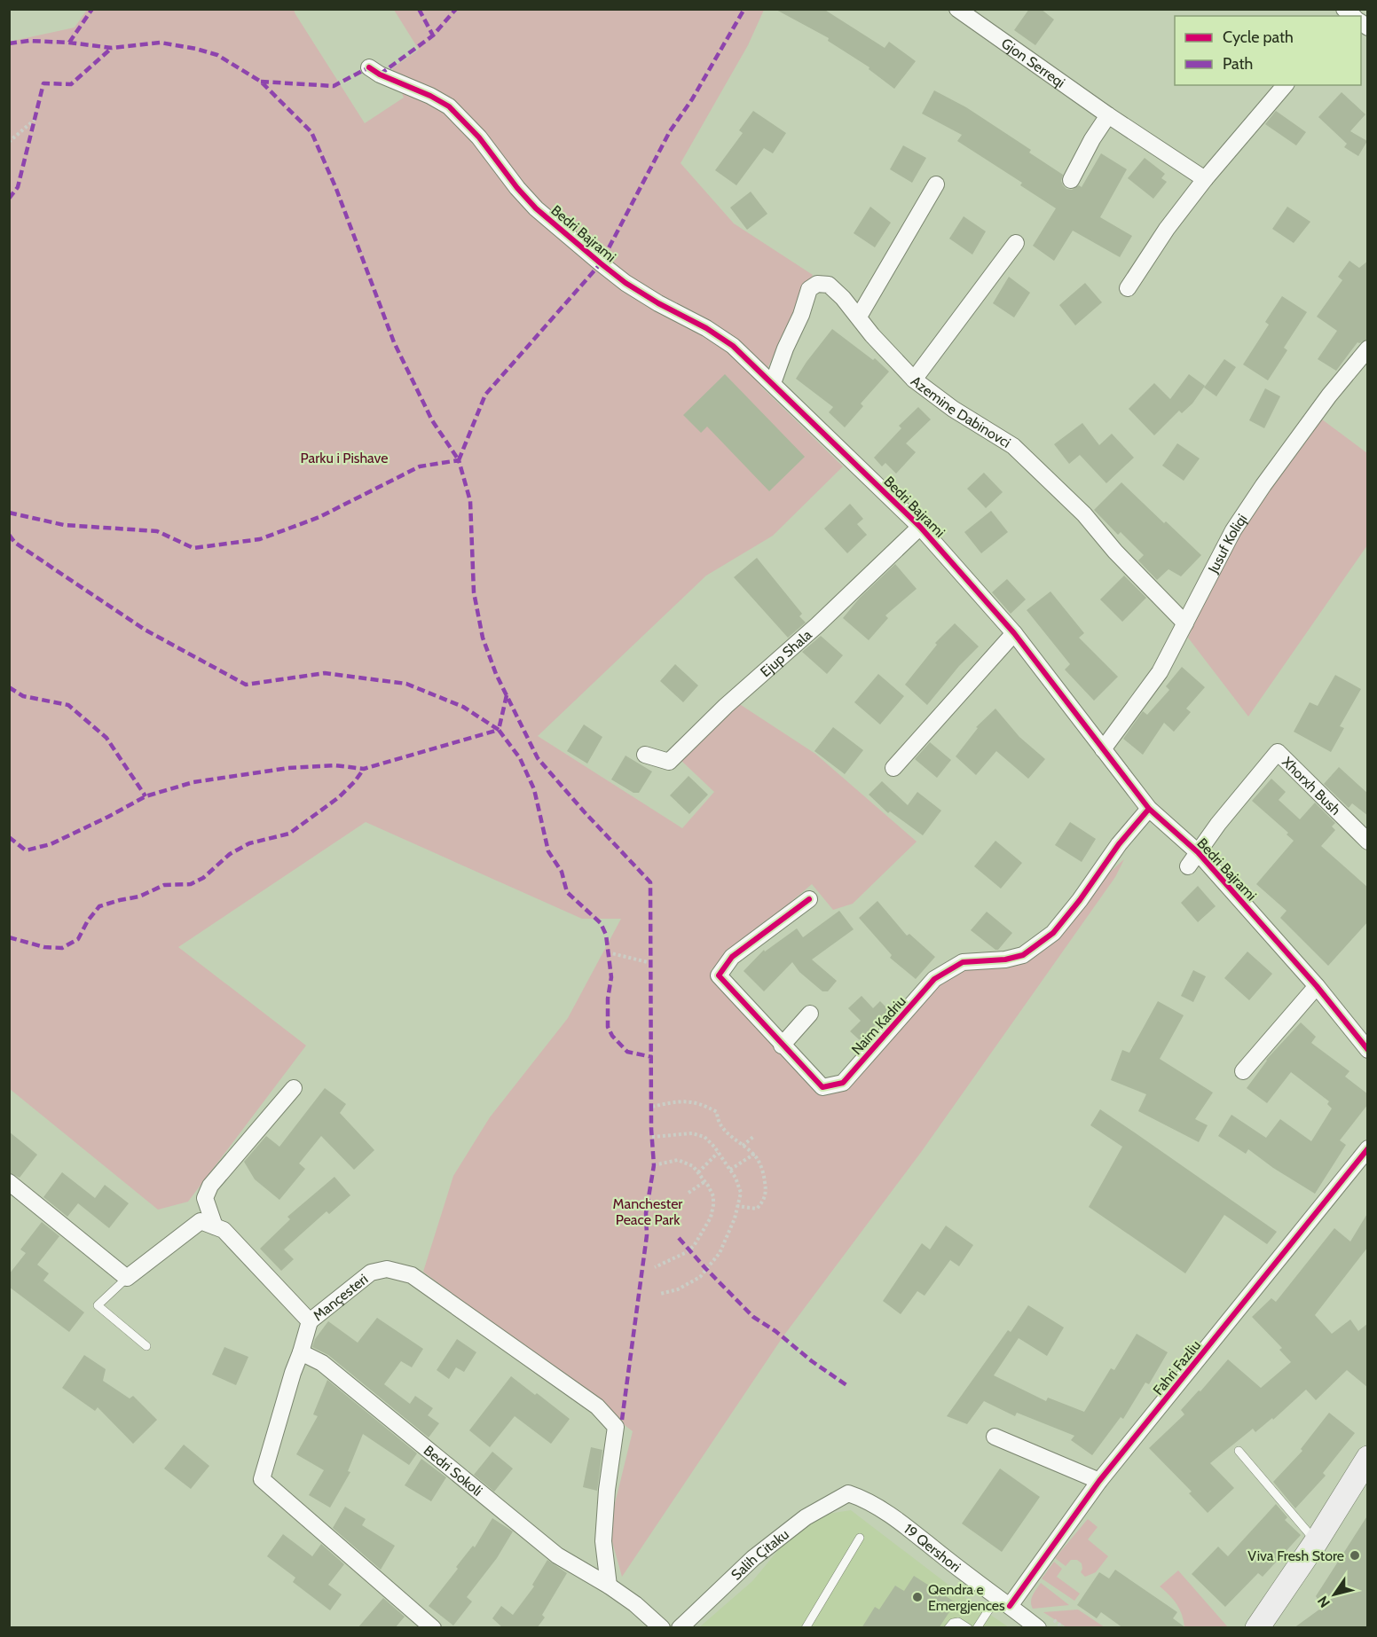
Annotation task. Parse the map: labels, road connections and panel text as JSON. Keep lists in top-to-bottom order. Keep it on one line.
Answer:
{"streets":{"street":["Gjon Serreqi","Bedri Bajrami","Azemine Dabinovci","Jusuf Koliqi","Ejup Shala","Xhorxh Bush","Naim Kadriu","Mançesteri","Fahri Fazliu","Bedri Sokoli","19 Qershori","Salih Çitaku"]},"crossings":[["Bedri Bajrami","Azemine Dabinovci"],["Bedri Bajrami","Jusuf Koliqi"],["Bedri Bajrami","Ejup Shala"],["Bedri Bajrami","Xhorxh Bush"],["Bedri Bajrami","Naim Kadriu"],["Azemine Dabinovci","Jusuf Koliqi"],["Mançesteri","Bedri Sokoli"],["Fahri Fazliu","19 Qershori"],["19 Qershori","Salih Çitaku"]],"parks":["Parku i Pishave","Manchester Peace Park"],"places":["Viva Fresh Store","Qendra e Emergjences"],"legend":["Cycle path","Path"],"north":"bottom left"}
